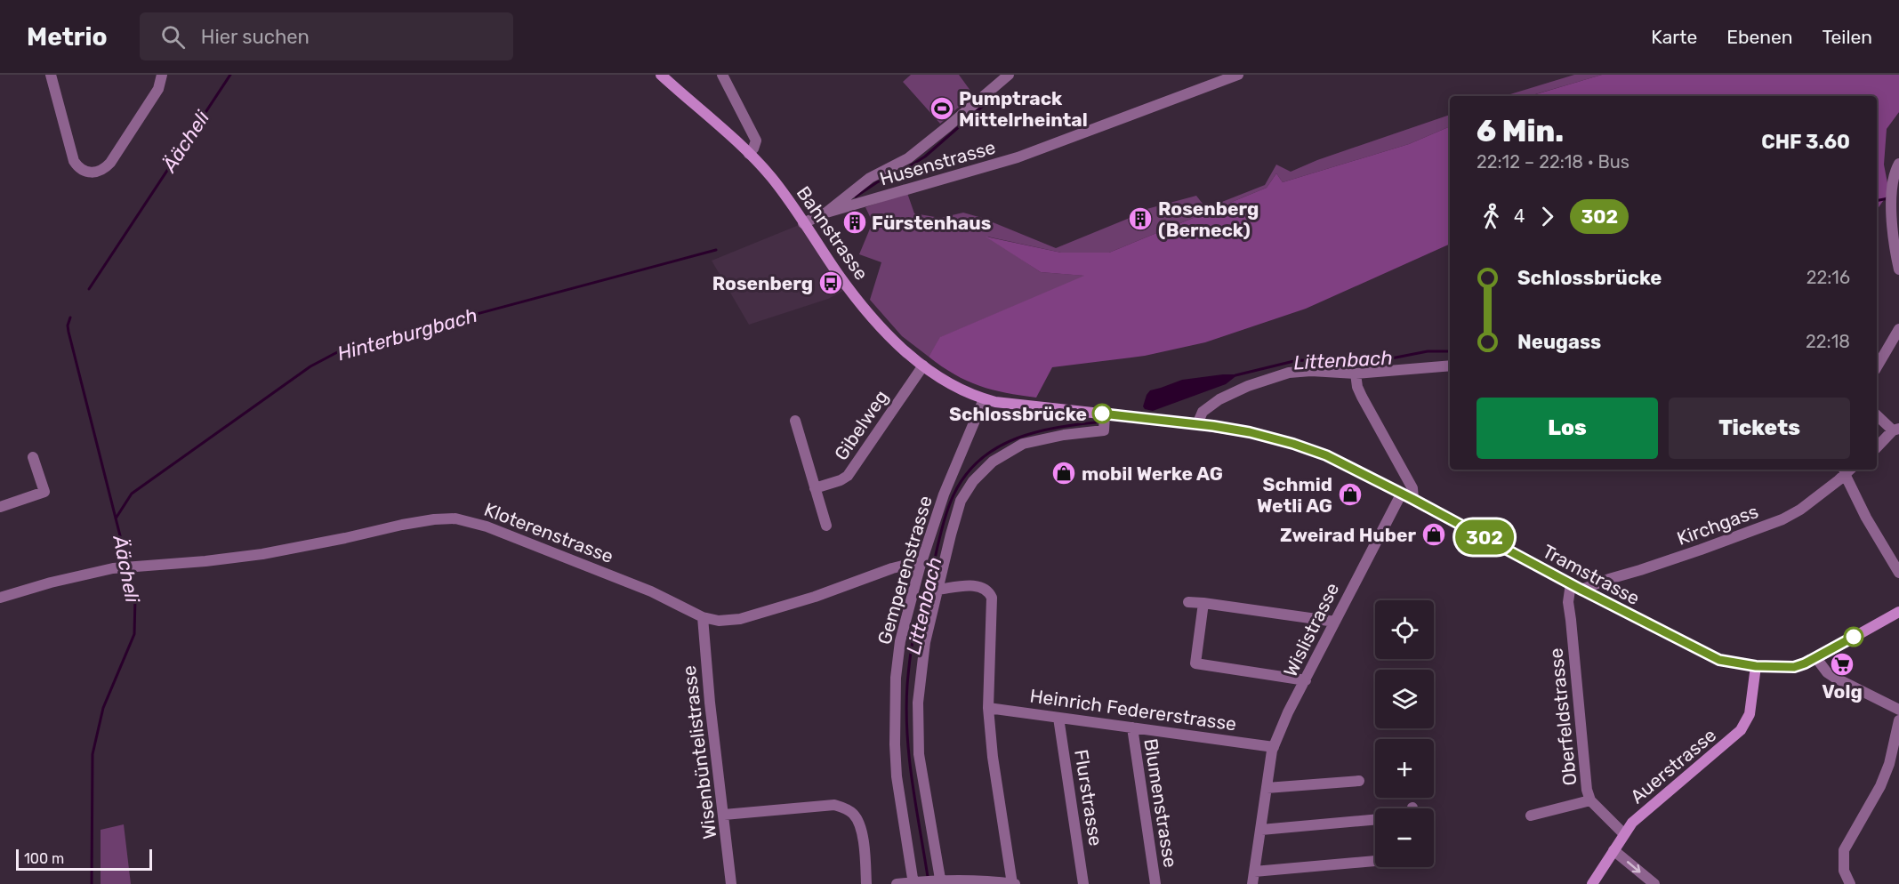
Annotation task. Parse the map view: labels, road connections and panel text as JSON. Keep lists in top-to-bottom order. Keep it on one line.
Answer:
{"streets":{"main road":["Bahnstrasse","Tramstrasse","Auerstrasse"],"street":["Husenstrasse","Gibelweg","Kirchgass","Kloterenstrasse","Gemperenstrasse","Wislistrasse","Heinrich Federerstrasse","Oberfeldstrasse","Wisenbüntelistrasse","Flurstrasse","Blumenstrasse"]},"crossings":[["Bahnstrasse","Gibelweg"],["Bahnstrasse","Gemperenstrasse"],["Bahnstrasse","Tramstrasse"],["Kirchgass","Tramstrasse"],["Kloterenstrasse","Gemperenstrasse"],["Kloterenstrasse","Wisenbüntelistrasse"],["Gemperenstrasse","Tramstrasse"],["Tramstrasse","Wislistrasse"],["Tramstrasse","Oberfeldstrasse"],["Tramstrasse","Auerstrasse"],["Wislistrasse","Heinrich Federerstrasse"],["Heinrich Federerstrasse","Flurstrasse"],["Heinrich Federerstrasse","Blumenstrasse"],["Oberfeldstrasse","Auerstrasse"]],"water":["Äächeli","Hinterburgbach","Littenbach"],"places":{"sports":["Pumptrack Mittelrheintal"],"building":["Rosenberg (Berneck)","Fürstenhaus"],"bus stop":["Rosenberg"],"other":["Schlossbrücke"],"shop":["mobil Werke AG","Schmid Wetli AG","Zweirad Huber"],"supermarket":["Volg"]},"lines":["bus line 302"],"scale_bar":"100 m","page":{"header":"Metrio","search":"Hier suchen","nav":["Karte","Ebenen","Teilen"],"on_map":"302","heading":["6 Min.","22:12 – 22:18 · Bus","CHF 3.60"],"legs":["4","302"],"list":[{"name":"Schlossbrücke","value":"22:16"},{"name":"Neugass","value":"22:18"}],"buttons":["Los","Tickets"],"map_buttons":["+","−"],"scale":"100 m"}}
